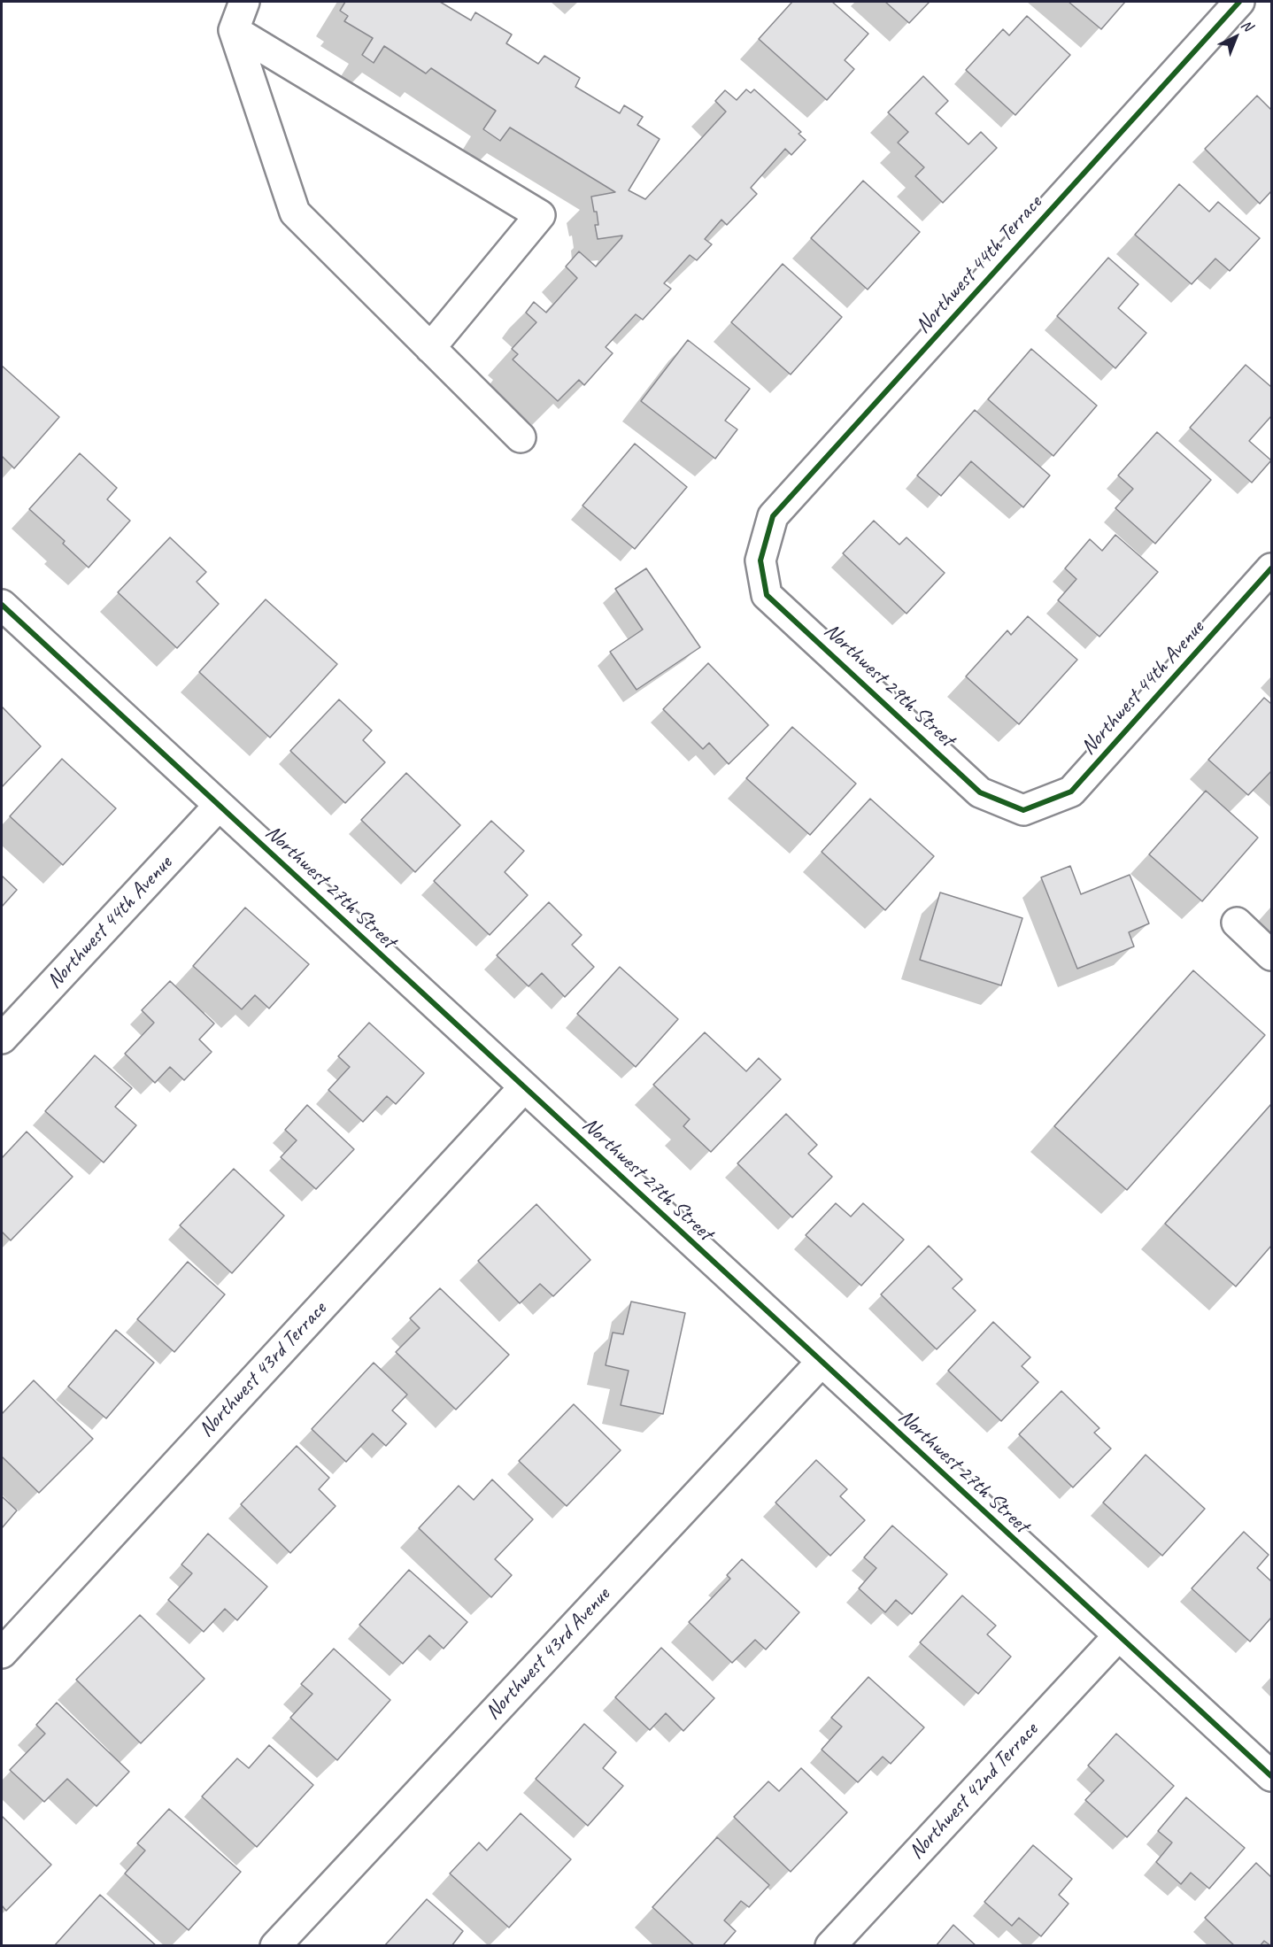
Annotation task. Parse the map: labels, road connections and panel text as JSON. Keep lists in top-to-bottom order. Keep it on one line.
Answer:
{"streets":{"street":["Northwest 44th Terrace","Northwest 29th Street","Northwest 44th Avenue","Northwest 27th Street","Northwest 43rd Terrace","Northwest 43rd Avenue","Northwest 42nd Terrace"]},"crossings":[["Northwest 44th Terrace","Northwest 29th Street"],["Northwest 29th Street","Northwest 44th Avenue"],["Northwest 44th Avenue","Northwest 27th Street"],["Northwest 27th Street","Northwest 43rd Terrace"],["Northwest 27th Street","Northwest 43rd Avenue"],["Northwest 27th Street","Northwest 42nd Terrace"]],"north":"top right"}
